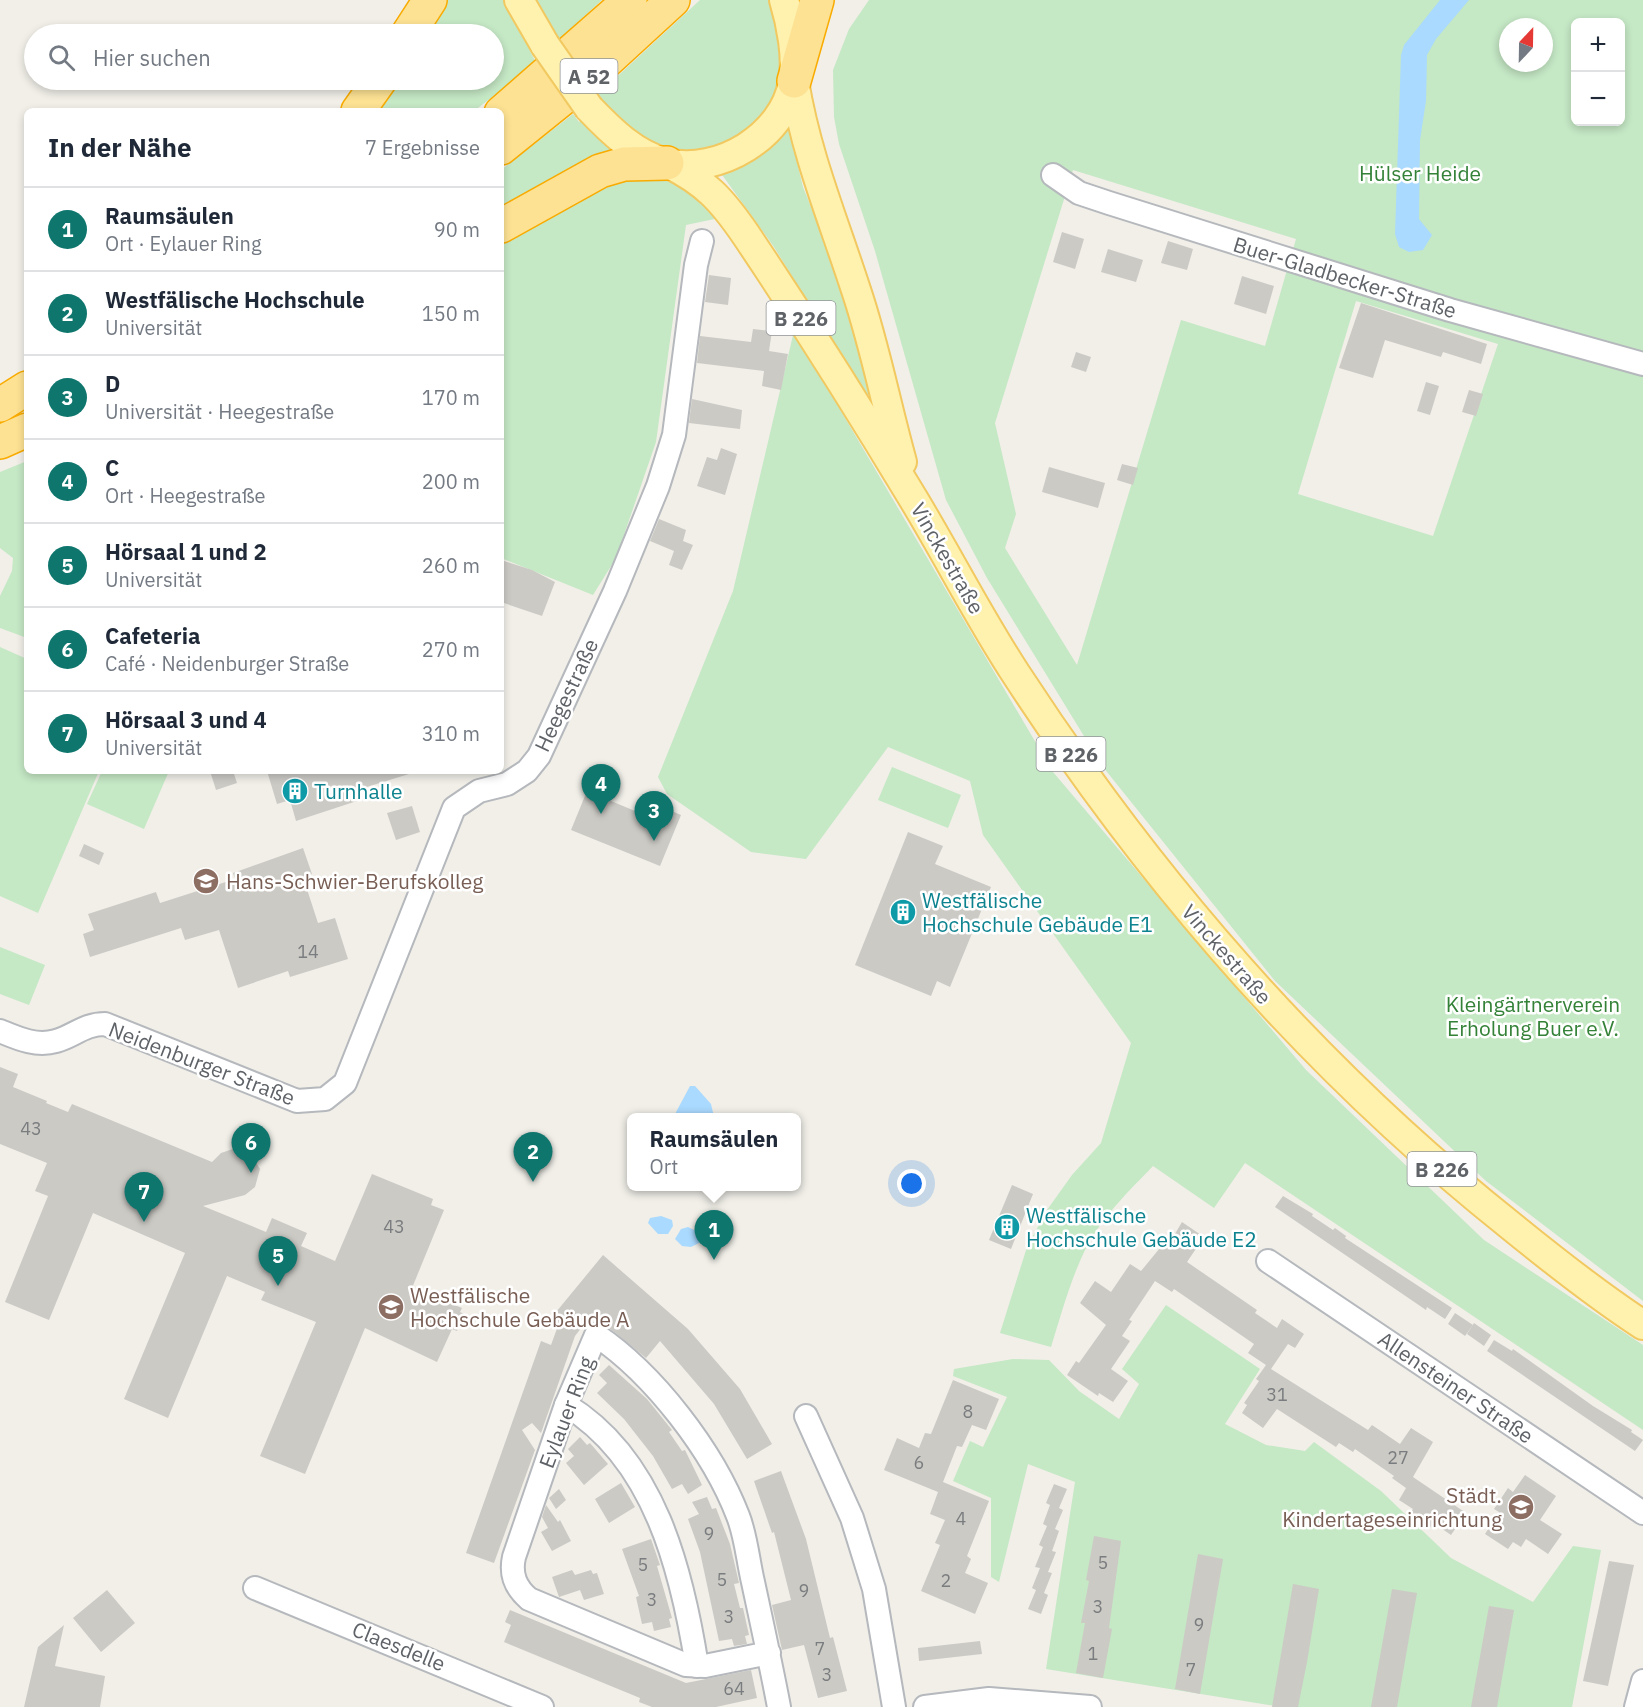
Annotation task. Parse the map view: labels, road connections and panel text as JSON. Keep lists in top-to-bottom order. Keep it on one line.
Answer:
{"streets":{"highway":["A 52"],"main road":["B 226","Vinckestraße"],"street":["Buer-Gladbecker-Straße","Heegestraße","Neidenburger Straße","Allensteiner Straße","Eylauer Ring","Claesdelle"]},"crossings":[["B 226","Vinckestraße"],["Heegestraße","Neidenburger Straße"]],"parks":["Hülser Heide","Kleingärtnerverein Erholung Buer e.V."],"places":{"building":["Turnhalle","Westfälische Hochschule Gebäude E1","Westfälische Hochschule Gebäude E2"],"school or university":["Hans-Schwier-Berufskolleg","Westfälische Hochschule Gebäude A","Städt. Kindertageseinrichtung"]},"house_numbers":["14","43","43","31","8","27","6","4","9","5","5","5","2","9","3","3","3","9","7","1","7","3","64"],"north":"top","page":{"map_buttons":["+","−"],"search":"Hier suchen","heading":["In der Nähe","7 Ergebnisse"],"list":[{"mark":"1","name":"Raumsäulen","note":"Ort · Eylauer Ring","value":"90 m"},{"mark":"2","name":"Westfälische Hochschule","note":"Universität","value":"150 m"},{"mark":"3","name":"D","note":"Universität · Heegestraße","value":"170 m"},{"mark":"4","name":"C","note":"Ort · Heegestraße","value":"200 m"},{"mark":"5","name":"Hörsaal 1 und 2","note":"Universität","value":"260 m"},{"mark":"6","name":"Cafeteria","note":"Café · Neidenburger Straße","value":"270 m"},{"mark":"7","name":"Hörsaal 3 und 4","note":"Universität","value":"310 m"}],"pins":["4","3","6","2","7","1","5"],"popup":["Raumsäulen","Ort"]}}
